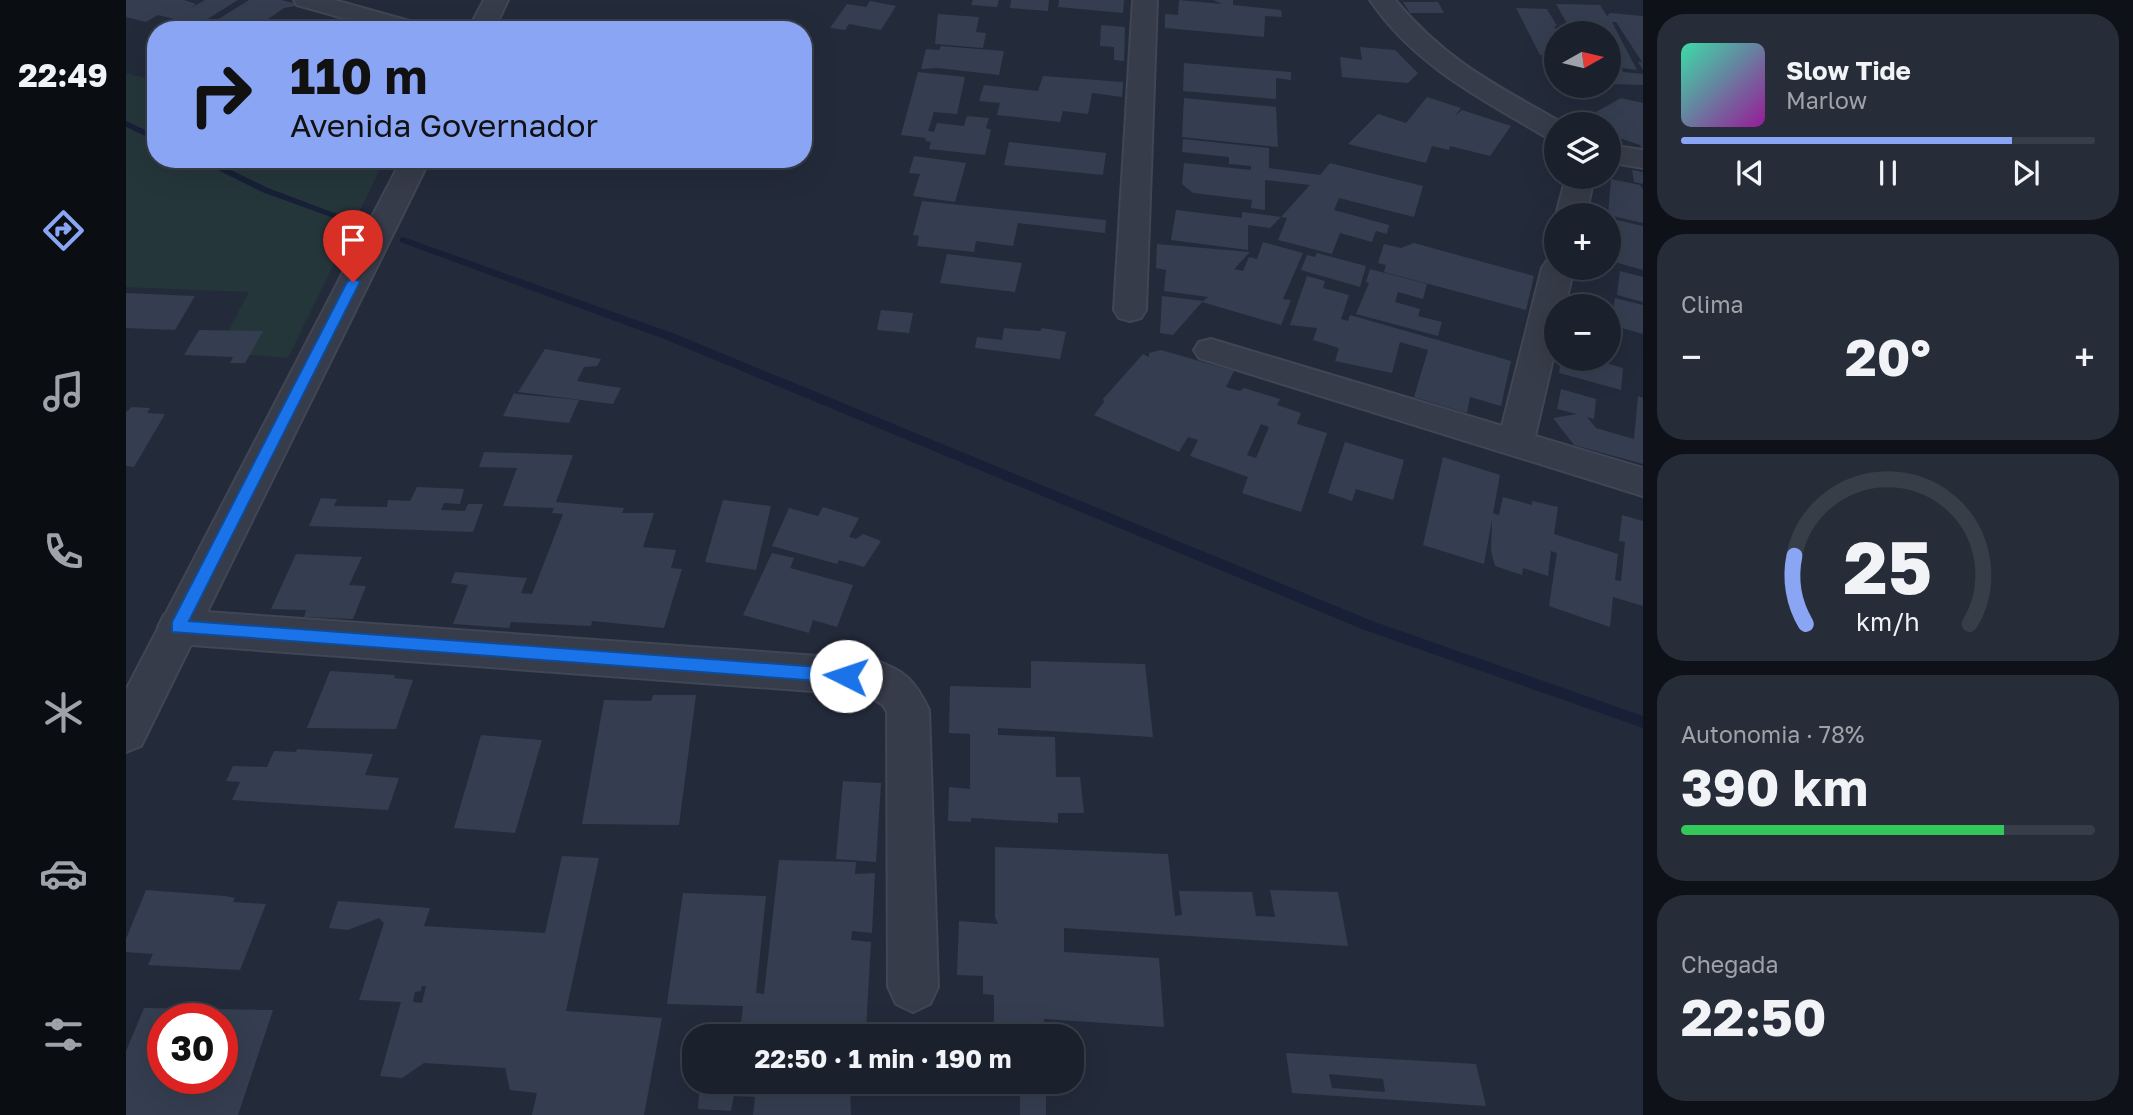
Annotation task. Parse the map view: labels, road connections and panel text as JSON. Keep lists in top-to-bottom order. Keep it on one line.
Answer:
{"north":"right","page":{"tabs":"22:49","map_buttons":["+","−"],"turn":["110 m","Avenida Governador"],"song":["Slow Tide","Marlow"],"tile":["Clima",["Autonomia · 78%","390 km"],["Chegada","22:50"]],"heat":["−","20°","+"],"limit":"30","trip":"22:50 · 1 min · 190 m","gauge":["25","km/h"]}}
